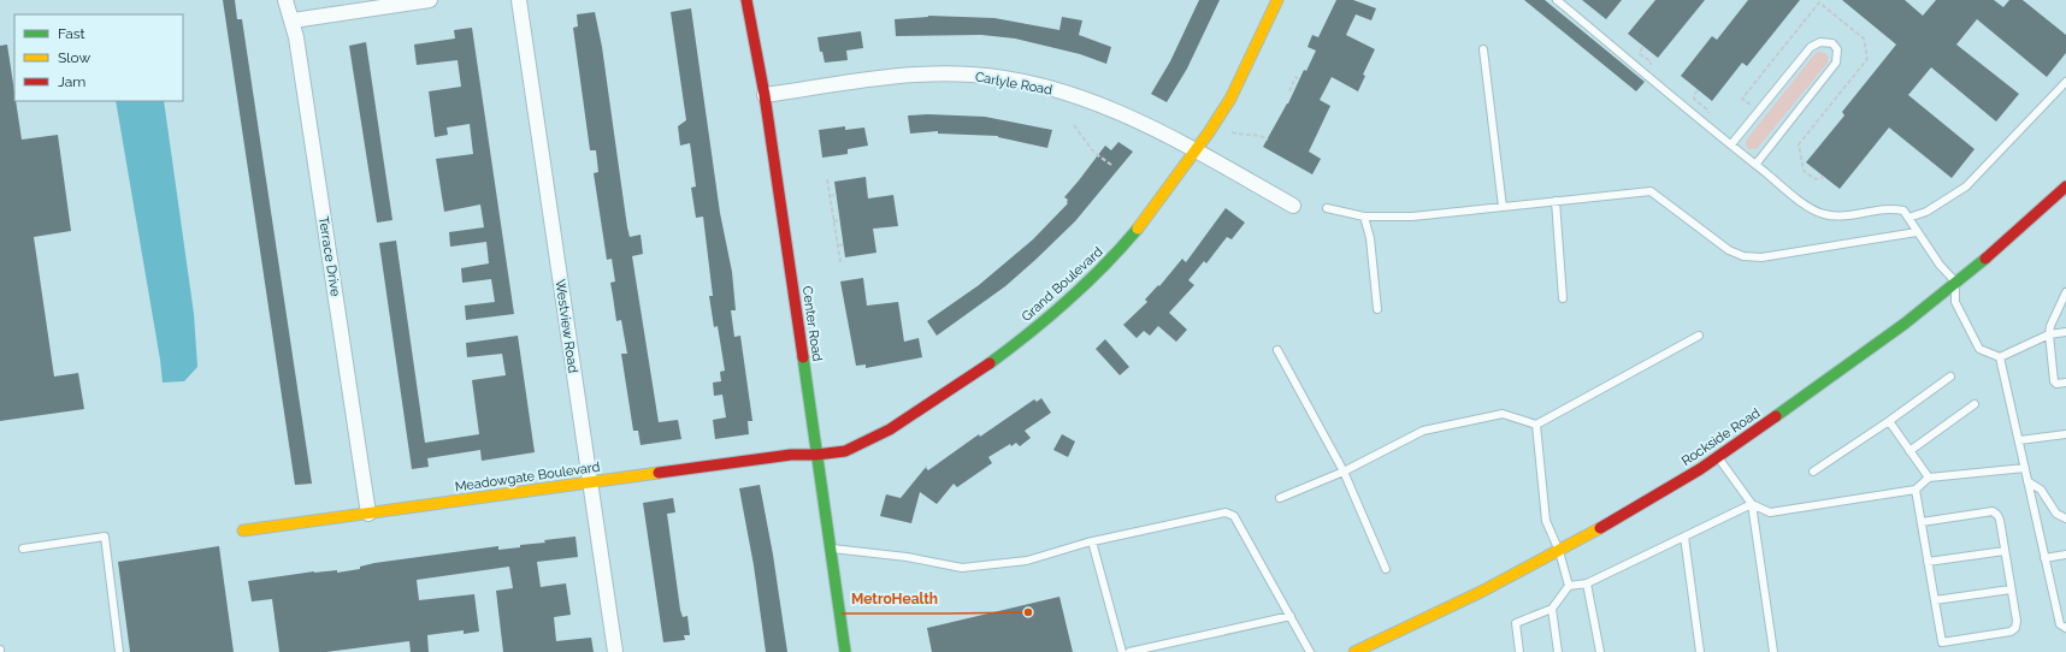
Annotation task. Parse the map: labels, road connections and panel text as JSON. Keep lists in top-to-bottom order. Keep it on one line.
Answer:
{"streets":{"main road":["Grand Boulevard","Center Road","Rockside Road","Meadowgate Boulevard"],"street":["Carlyle Road","Terrace Drive","Westview Road"]},"crossings":[["Carlyle Road","Grand Boulevard"],["Carlyle Road","Center Road"],["Terrace Drive","Meadowgate Boulevard"],["Grand Boulevard","Center Road"],["Grand Boulevard","Meadowgate Boulevard"],["Center Road","Meadowgate Boulevard"],["Westview Road","Meadowgate Boulevard"]],"places":["MetroHealth"],"legend":["Fast","Slow","Jam"]}
